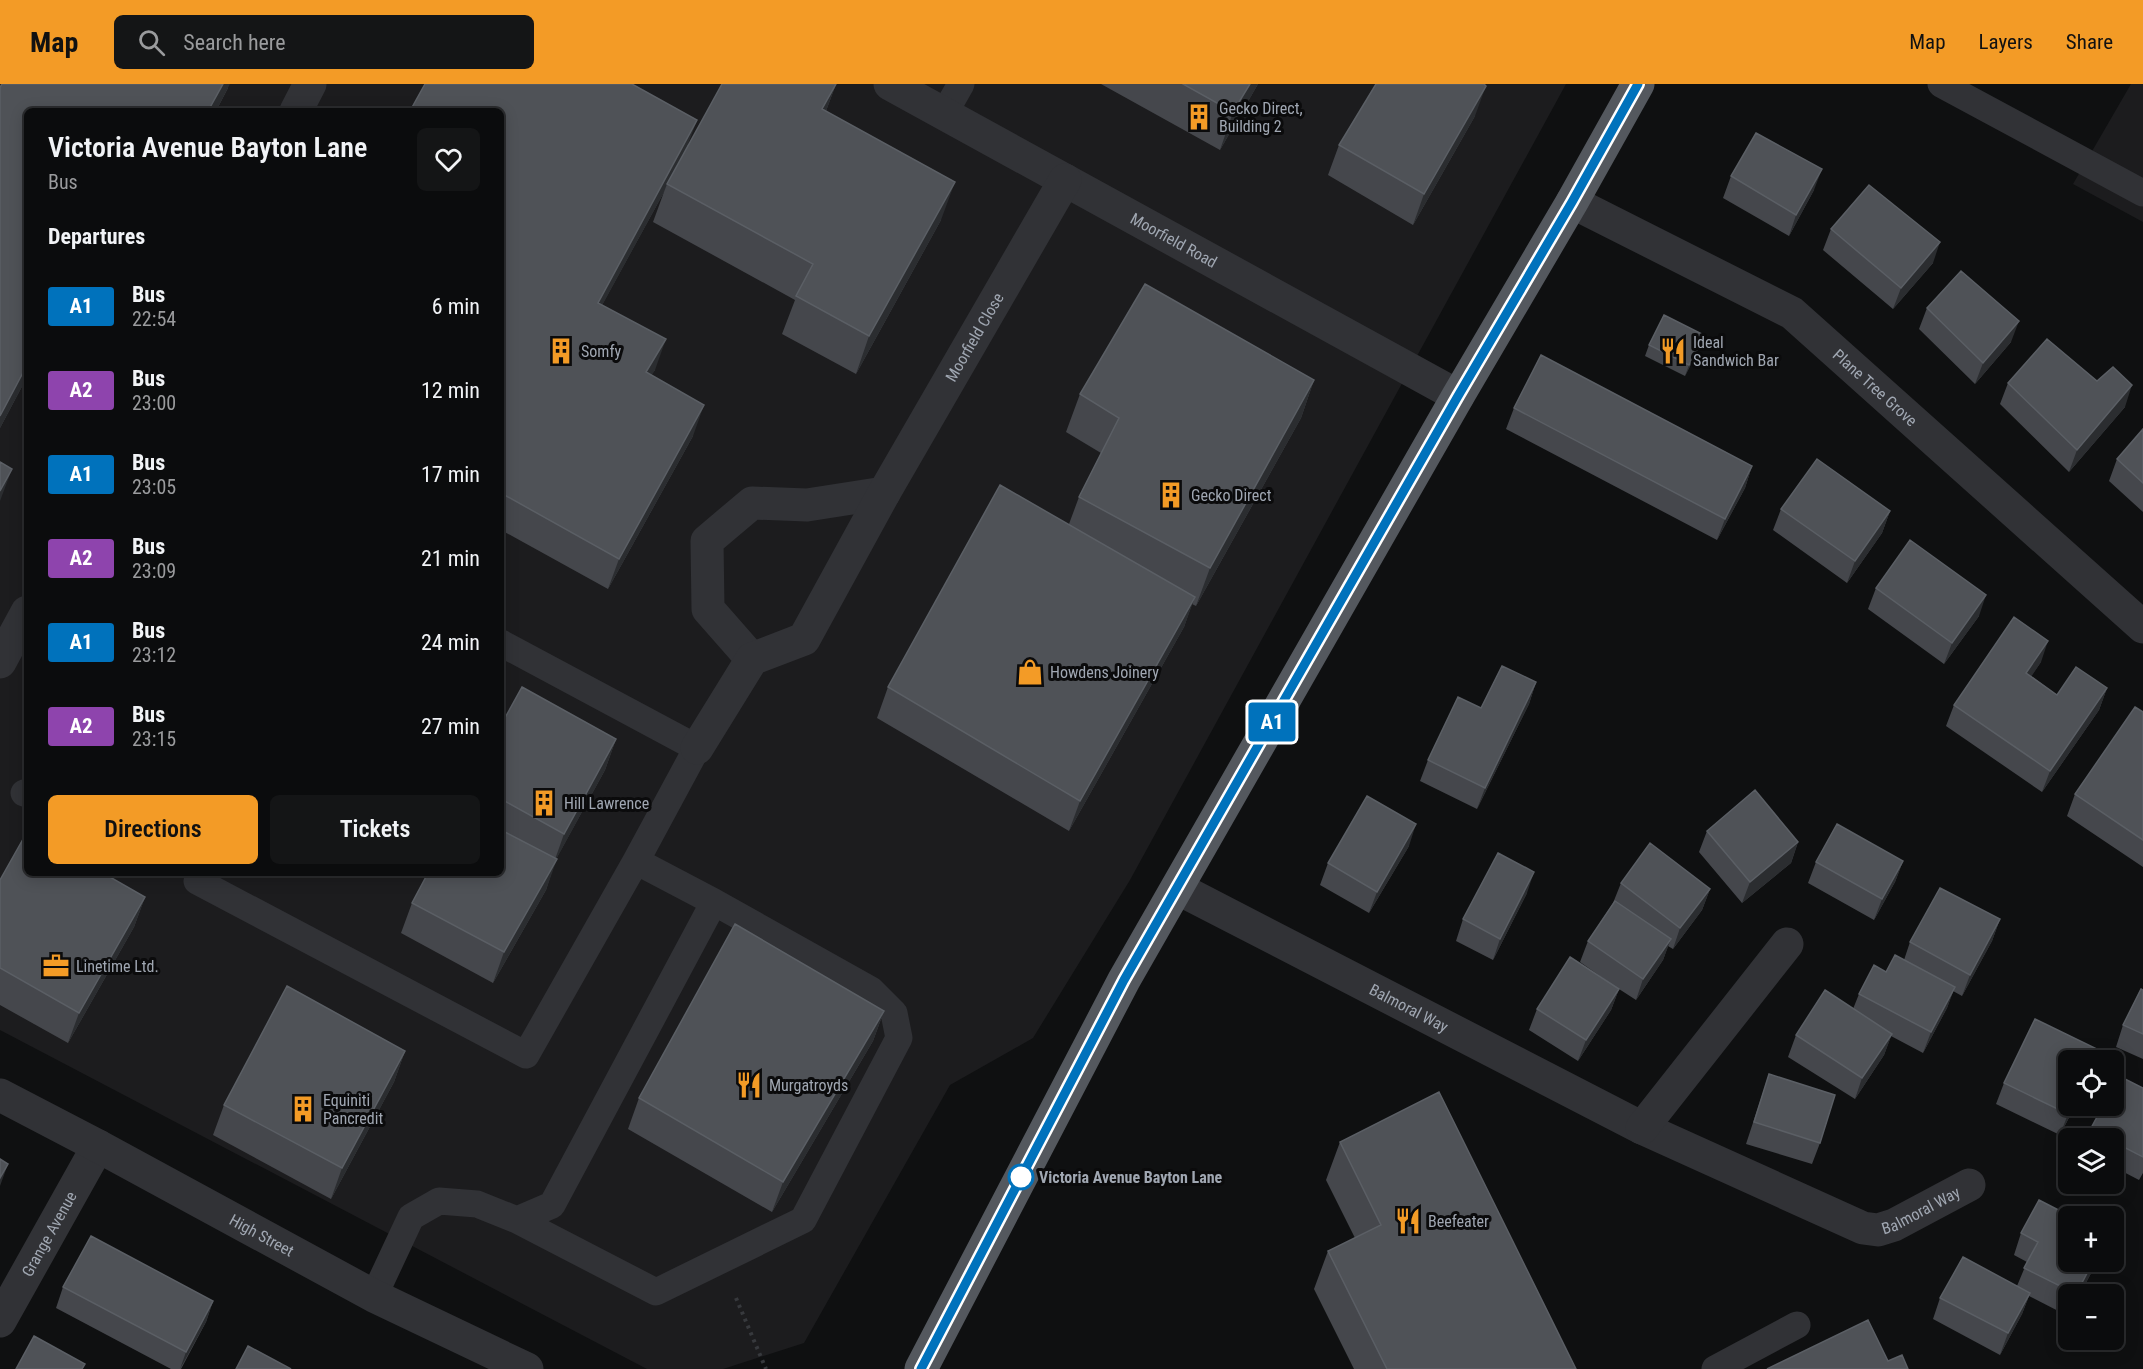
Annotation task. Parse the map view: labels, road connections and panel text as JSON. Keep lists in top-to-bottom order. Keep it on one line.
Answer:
{"streets":{"street":["Moorfield Road","Moorfield Close","Plane Tree Grove","Balmoral Way","Grange Avenue","High Street"]},"crossings":[["Moorfield Road","Moorfield Close"],["Grange Avenue","High Street"]],"places":{"building":["Gecko Direct, Building 2","Somfy","Gecko Direct","Hill Lawrence","Equiniti Pancredit"],"restaurant":["Ideal Sandwich Bar","Murgatroyds","Beefeater"],"shop":["Howdens Joinery"],"office":["Linetime Ltd."],"other":["Victoria Avenue Bayton Lane"]},"lines":["bus line A1"],"page":{"header":"Map","search":"Search here","nav":["Map","Layers","Share"],"on_map":"A1","heading":[["Victoria Avenue Bayton Lane","Bus"],"Departures"],"list":[{"mark":"A1","name":"Bus","note":"22:54","value":"6 min"},{"mark":"A2","name":"Bus","note":"23:00","value":"12 min"},{"mark":"A1","name":"Bus","note":"23:05","value":"17 min"},{"mark":"A2","name":"Bus","note":"23:09","value":"21 min"},{"mark":"A1","name":"Bus","note":"23:12","value":"24 min"},{"mark":"A2","name":"Bus","note":"23:15","value":"27 min"}],"buttons":["Directions","Tickets"],"map_buttons":["+","−"]}}
